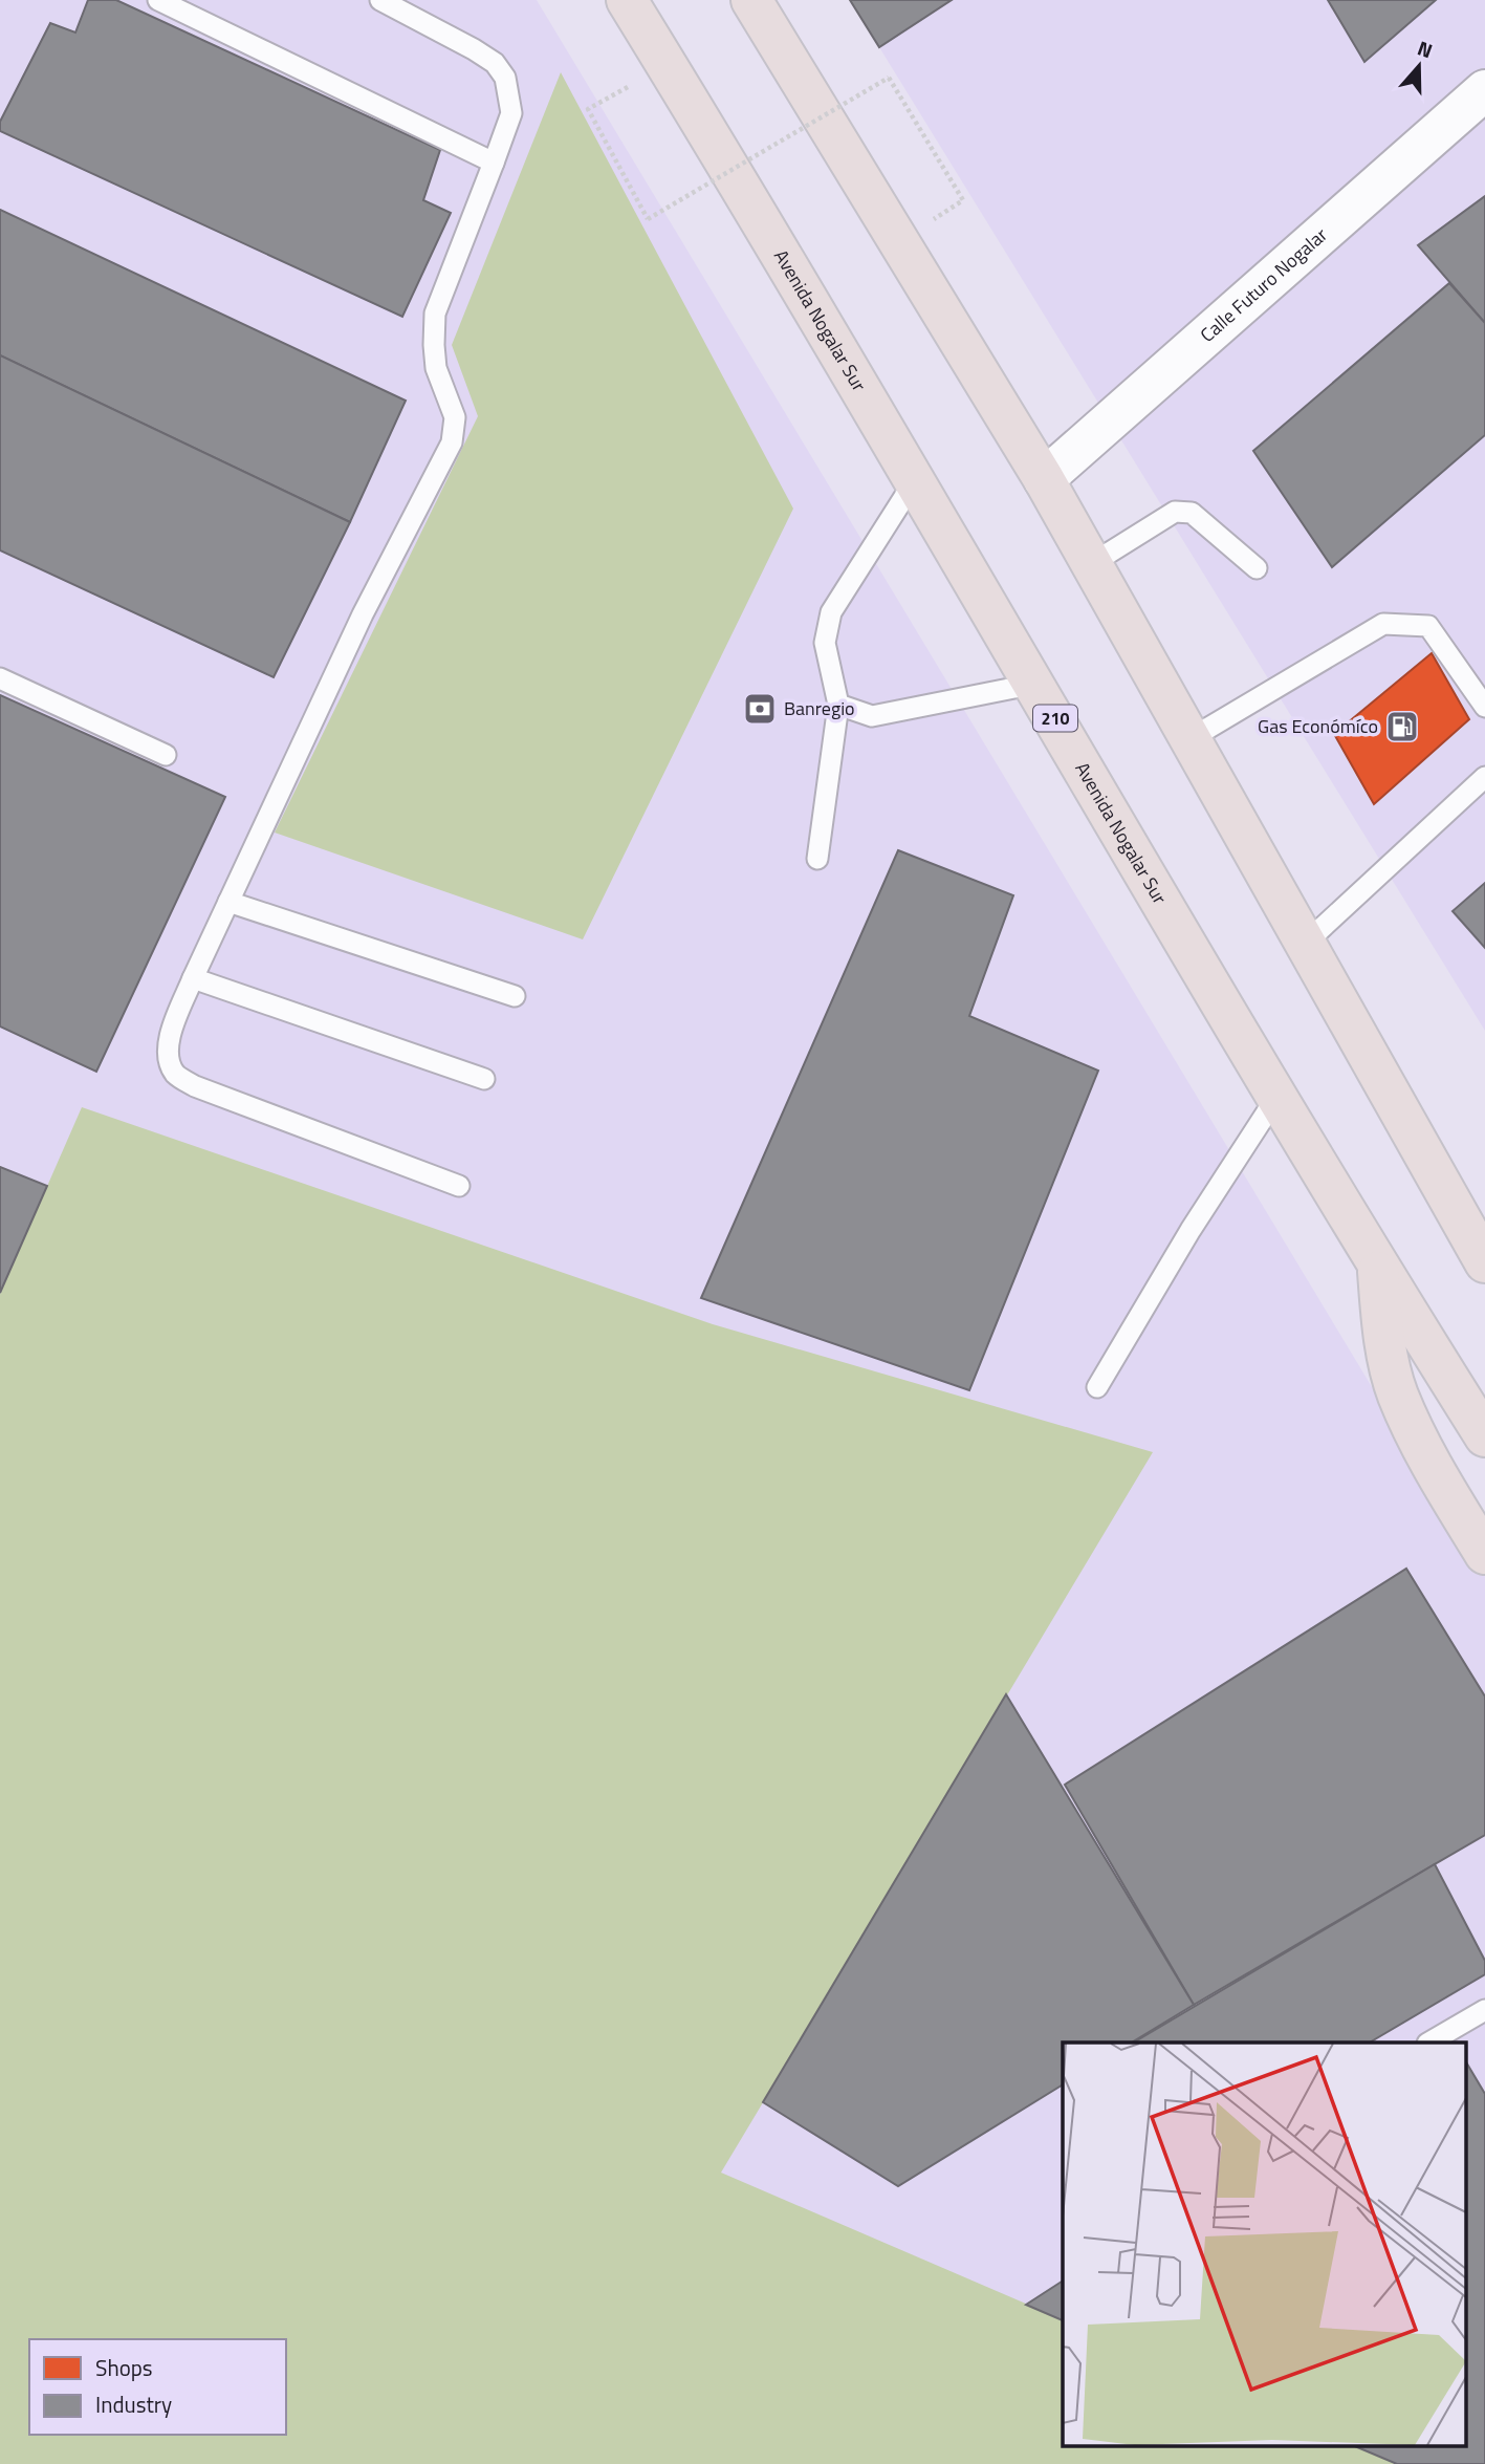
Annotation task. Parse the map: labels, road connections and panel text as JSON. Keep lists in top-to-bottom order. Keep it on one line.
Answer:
{"streets":{"highway":["Avenida Nogalar Sur","210"],"street":["Calle Futuro Nogalar"]},"places":{"bank":["Banregio"],"fuel station":["Gas Económíco"]},"legend":["Shops","Industry"],"north":"top"}
